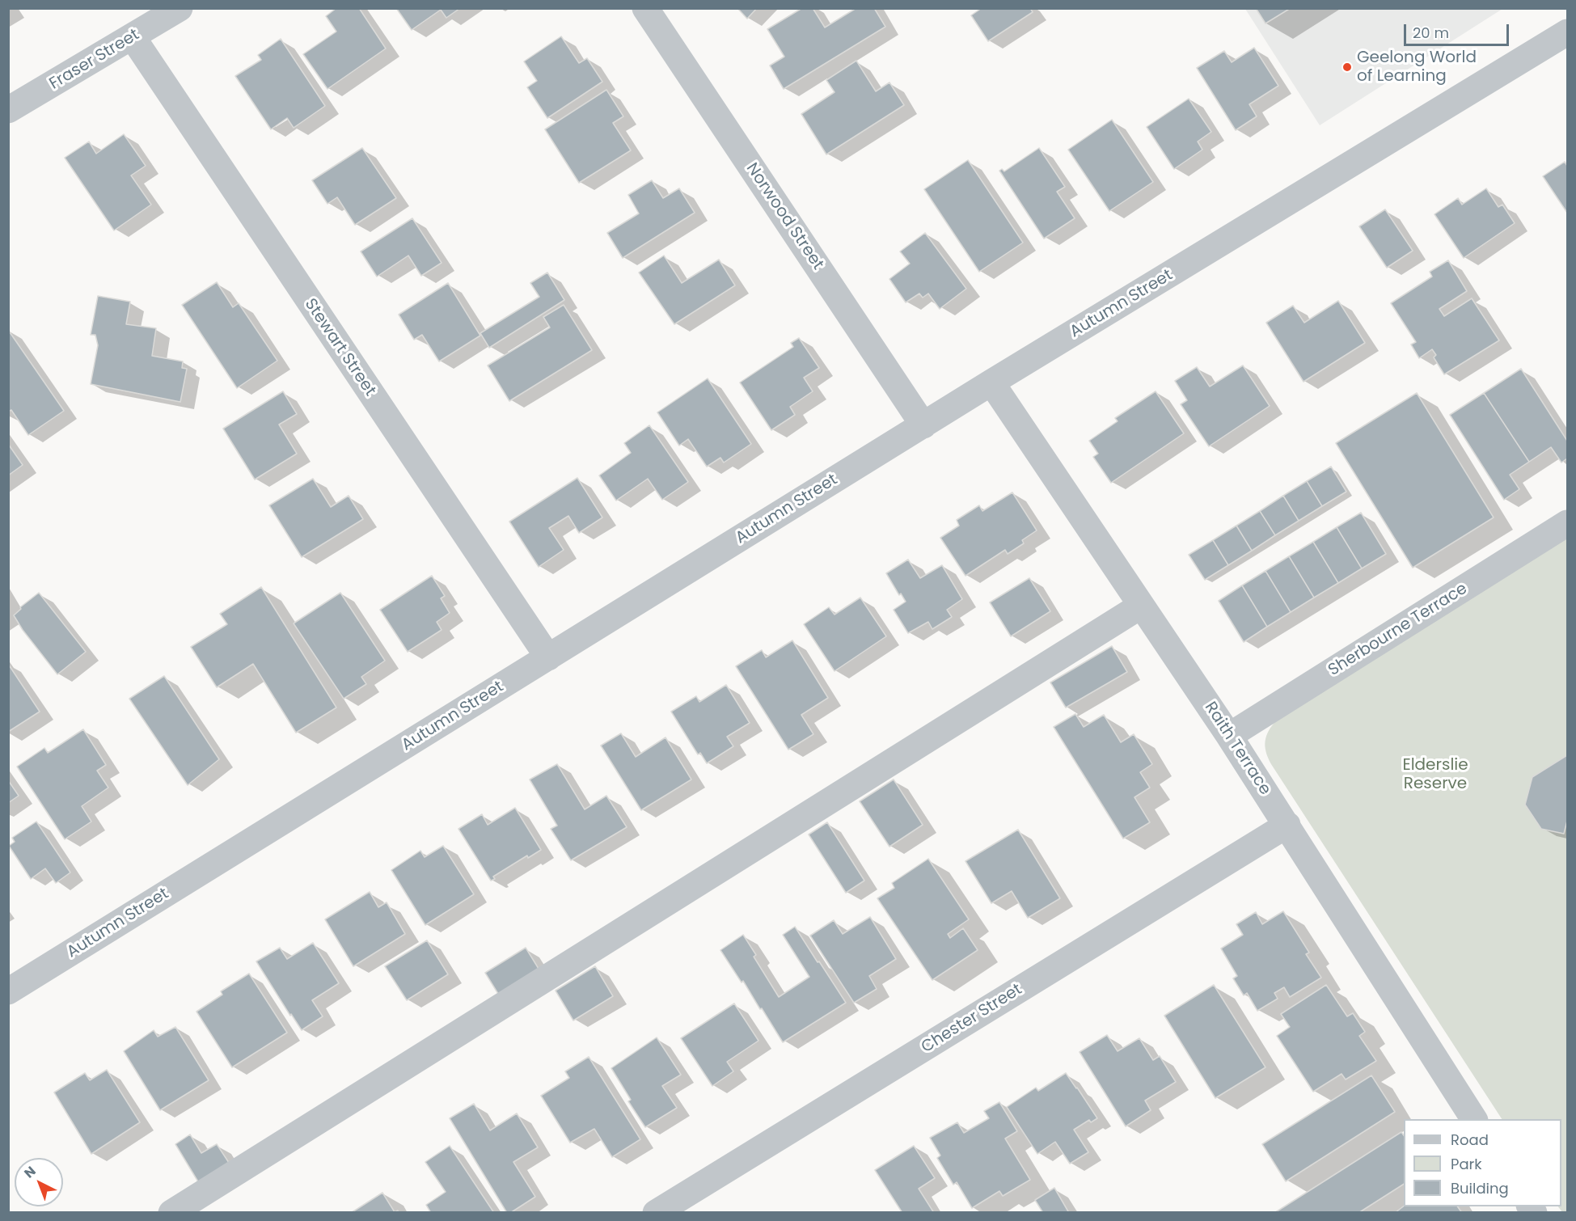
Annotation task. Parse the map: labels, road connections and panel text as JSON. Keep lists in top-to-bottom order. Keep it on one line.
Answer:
{"streets":{"street":["Fraser Street","Norwood Street","Autumn Street","Stewart Street","Sherbourne Terrace","Raith Terrace","Chester Street"]},"crossings":[["Fraser Street","Stewart Street"],["Norwood Street","Autumn Street"],["Autumn Street","Stewart Street"],["Autumn Street","Raith Terrace"],["Sherbourne Terrace","Raith Terrace"],["Raith Terrace","Chester Street"]],"parks":["Elderslie Reserve"],"places":["Geelong World of Learning"],"legend":["Road","Park","Building"],"scale_bar":"20 m","north":"top left"}
